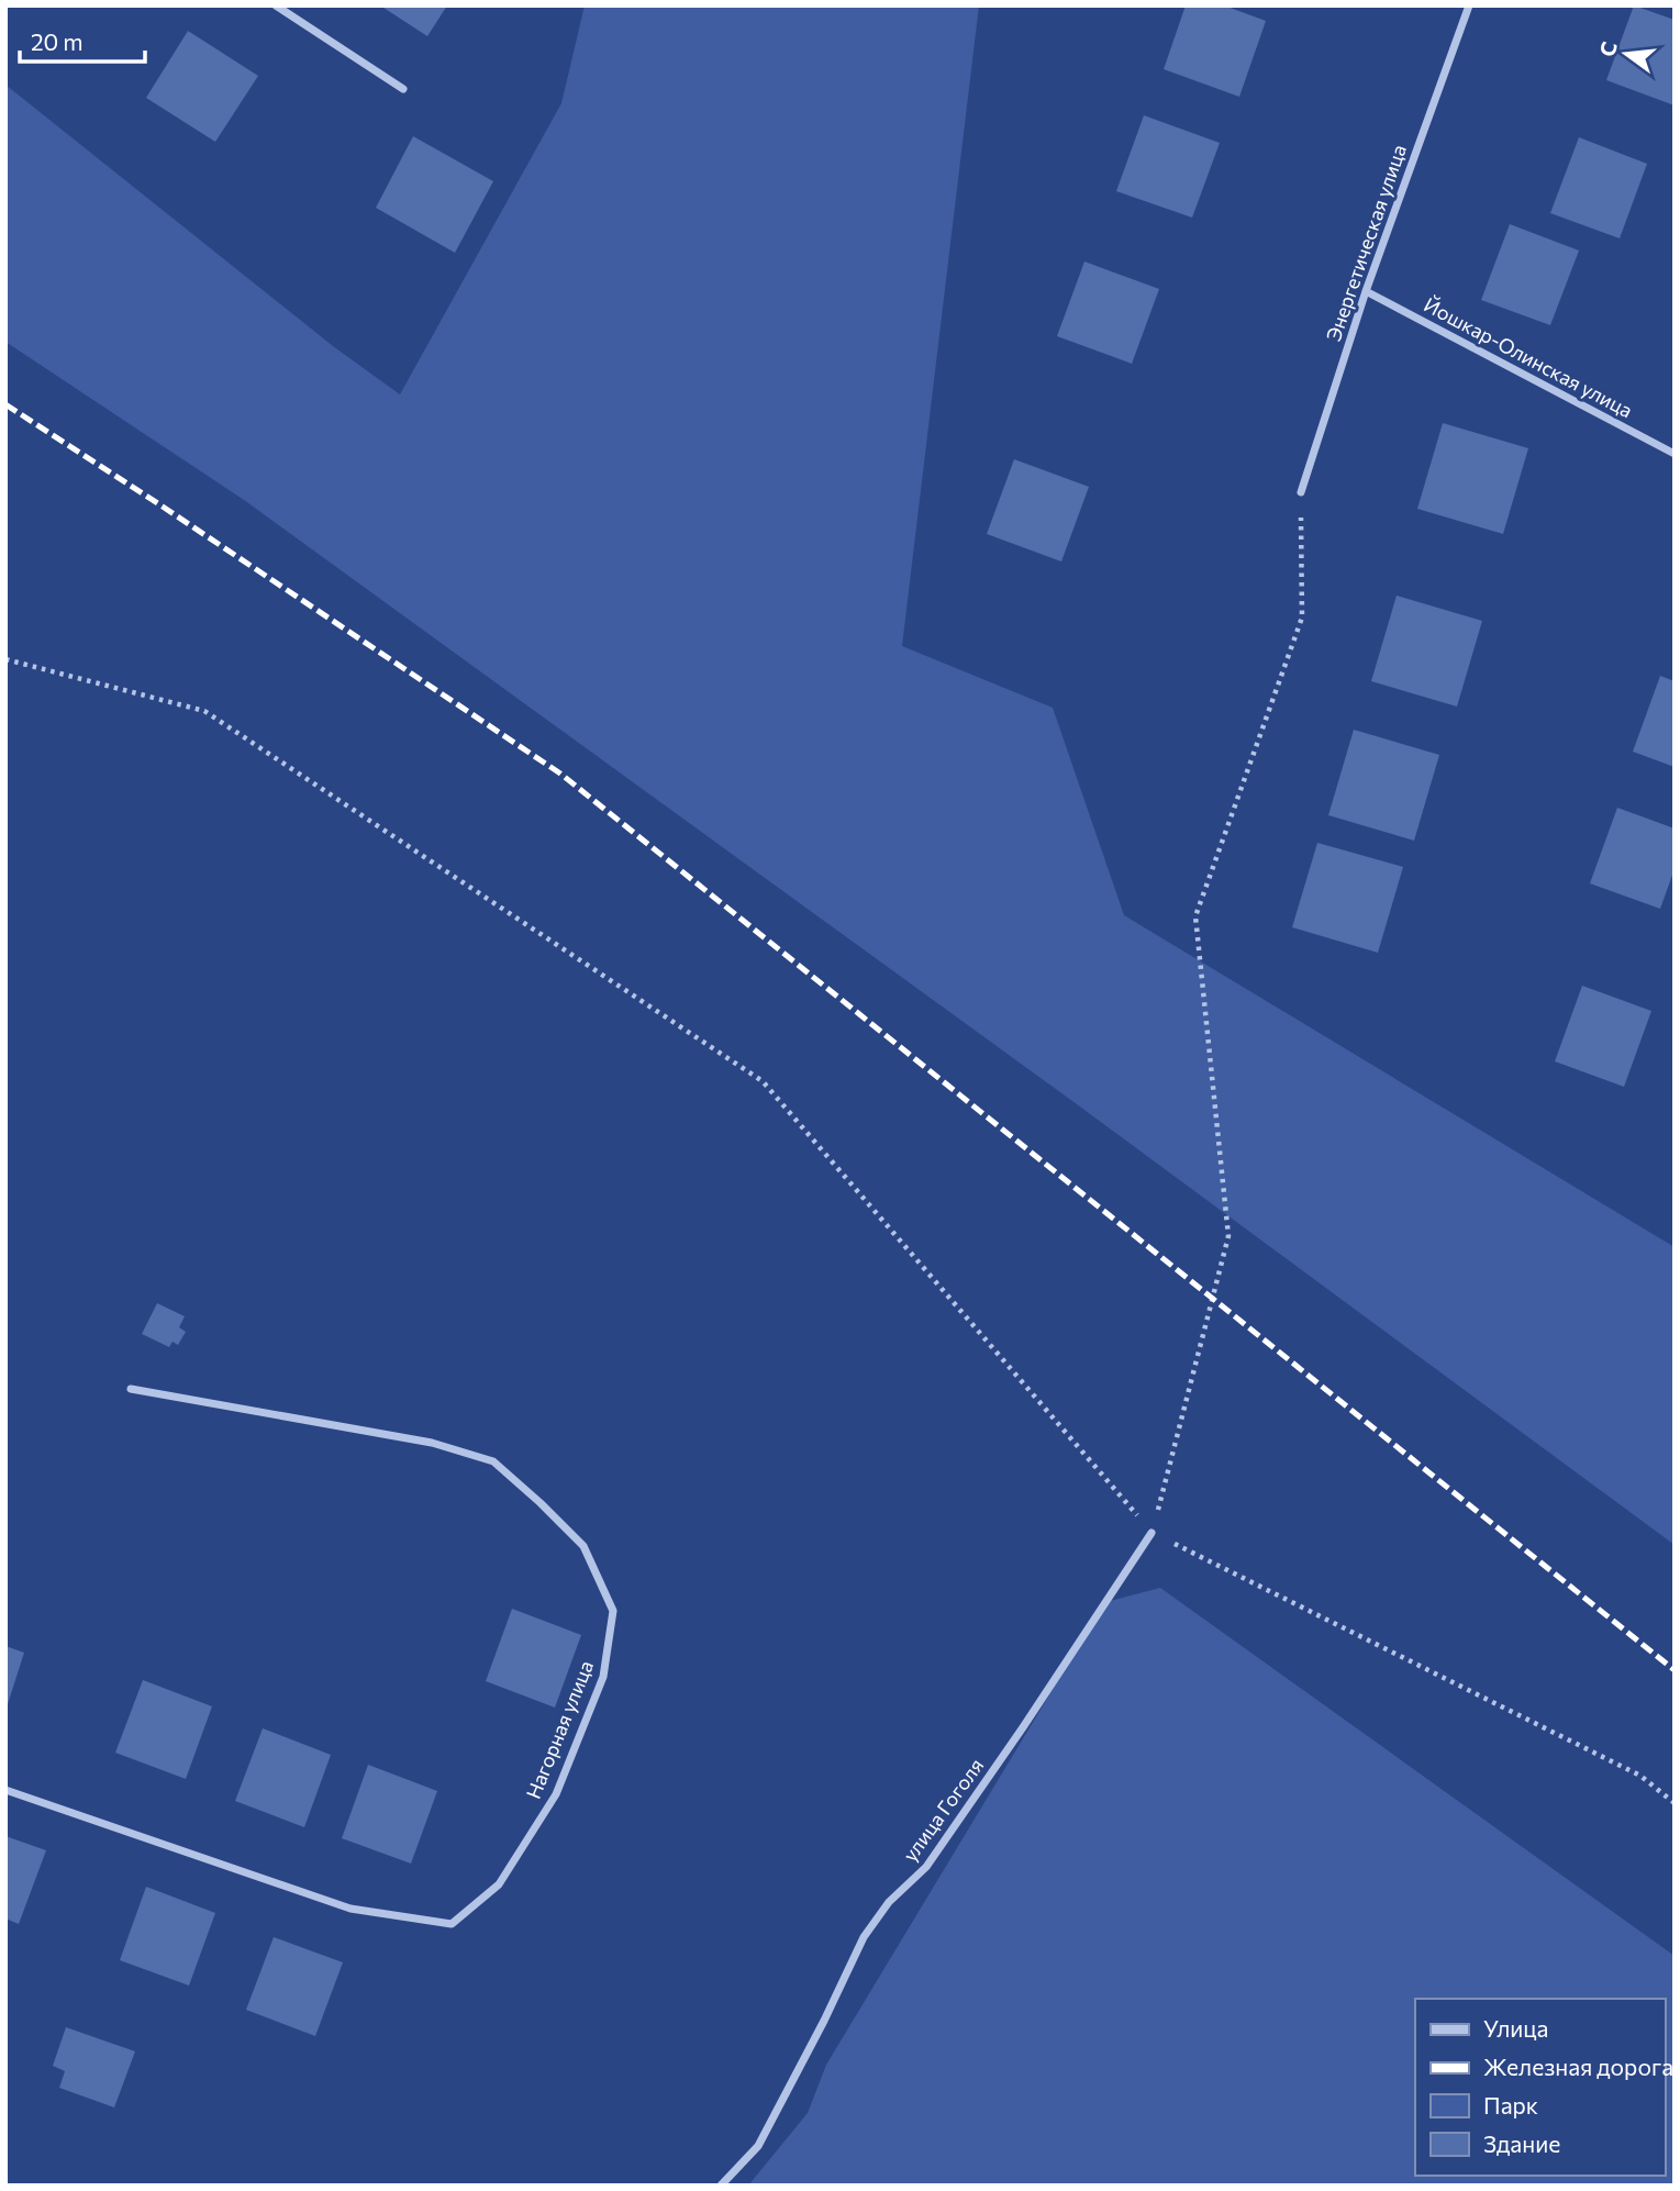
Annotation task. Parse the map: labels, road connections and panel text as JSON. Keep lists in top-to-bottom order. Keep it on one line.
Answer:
{"streets":{"street":["Энергетическая улица","Йошкар-Олинская улица","Нагорная улица","улица Гоголя"]},"crossings":[["Энергетическая улица","Йошкар-Олинская улица"]],"legend":["Улица","Железная дорога","Парк","Здание"],"scale_bar":"20 m","north":"left"}
